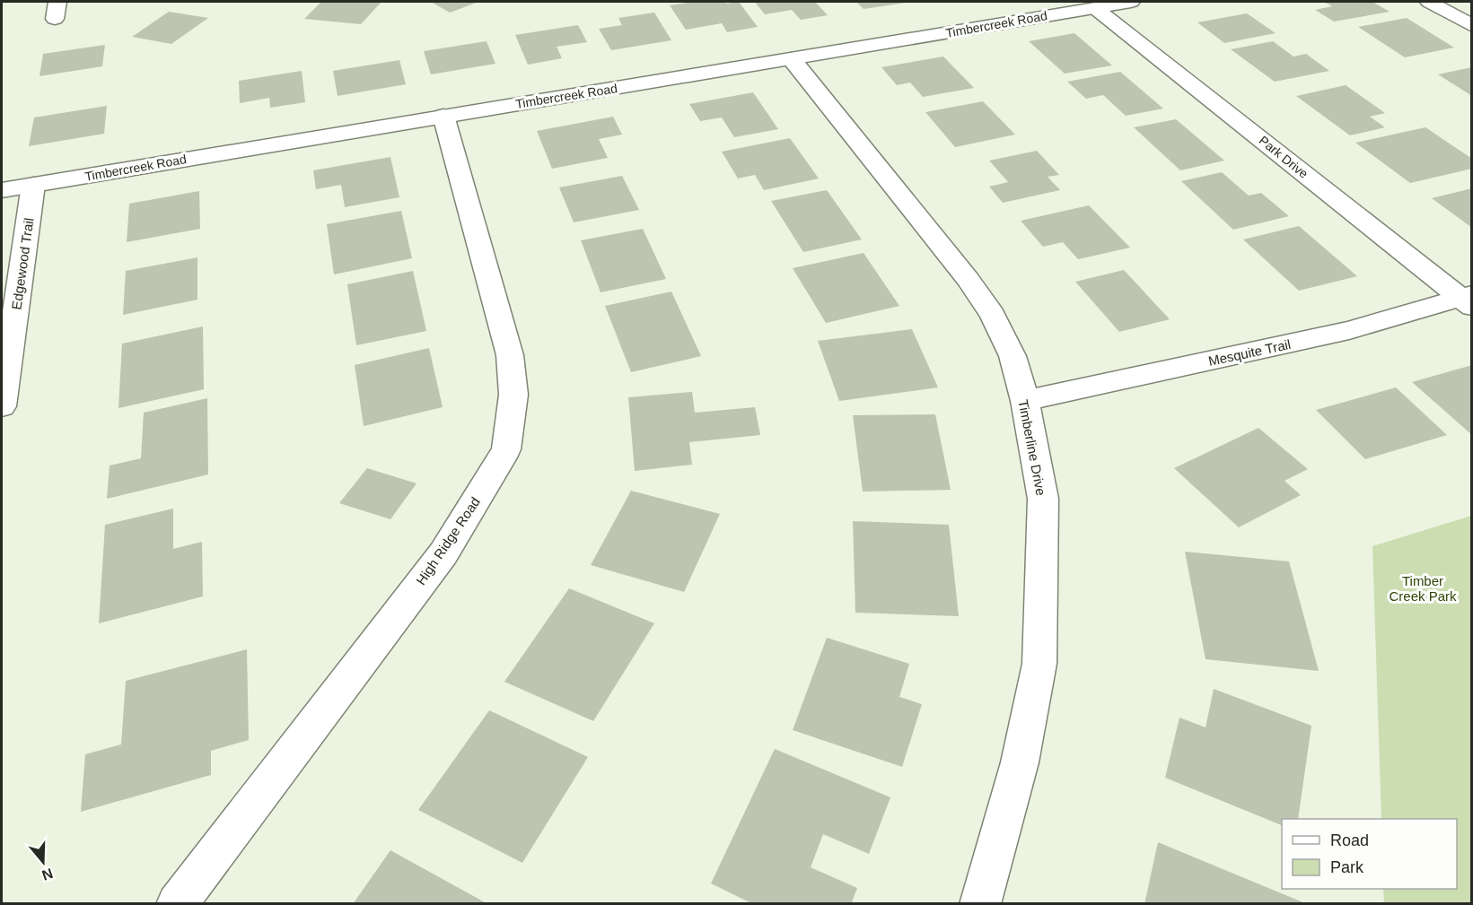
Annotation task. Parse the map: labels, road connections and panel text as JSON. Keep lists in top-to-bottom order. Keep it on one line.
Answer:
{"streets":{"street":["Timbercreek Road","Park Drive","Edgewood Trail","Mesquite Trail","Timberline Drive","High Ridge Road"]},"crossings":[["Timbercreek Road","Park Drive"],["Timbercreek Road","Edgewood Trail"],["Timbercreek Road","Timberline Drive"],["Timbercreek Road","High Ridge Road"],["Park Drive","Mesquite Trail"],["Mesquite Trail","Timberline Drive"]],"parks":["Timber Creek Park"],"legend":["Road","Park"],"north":"bottom"}
